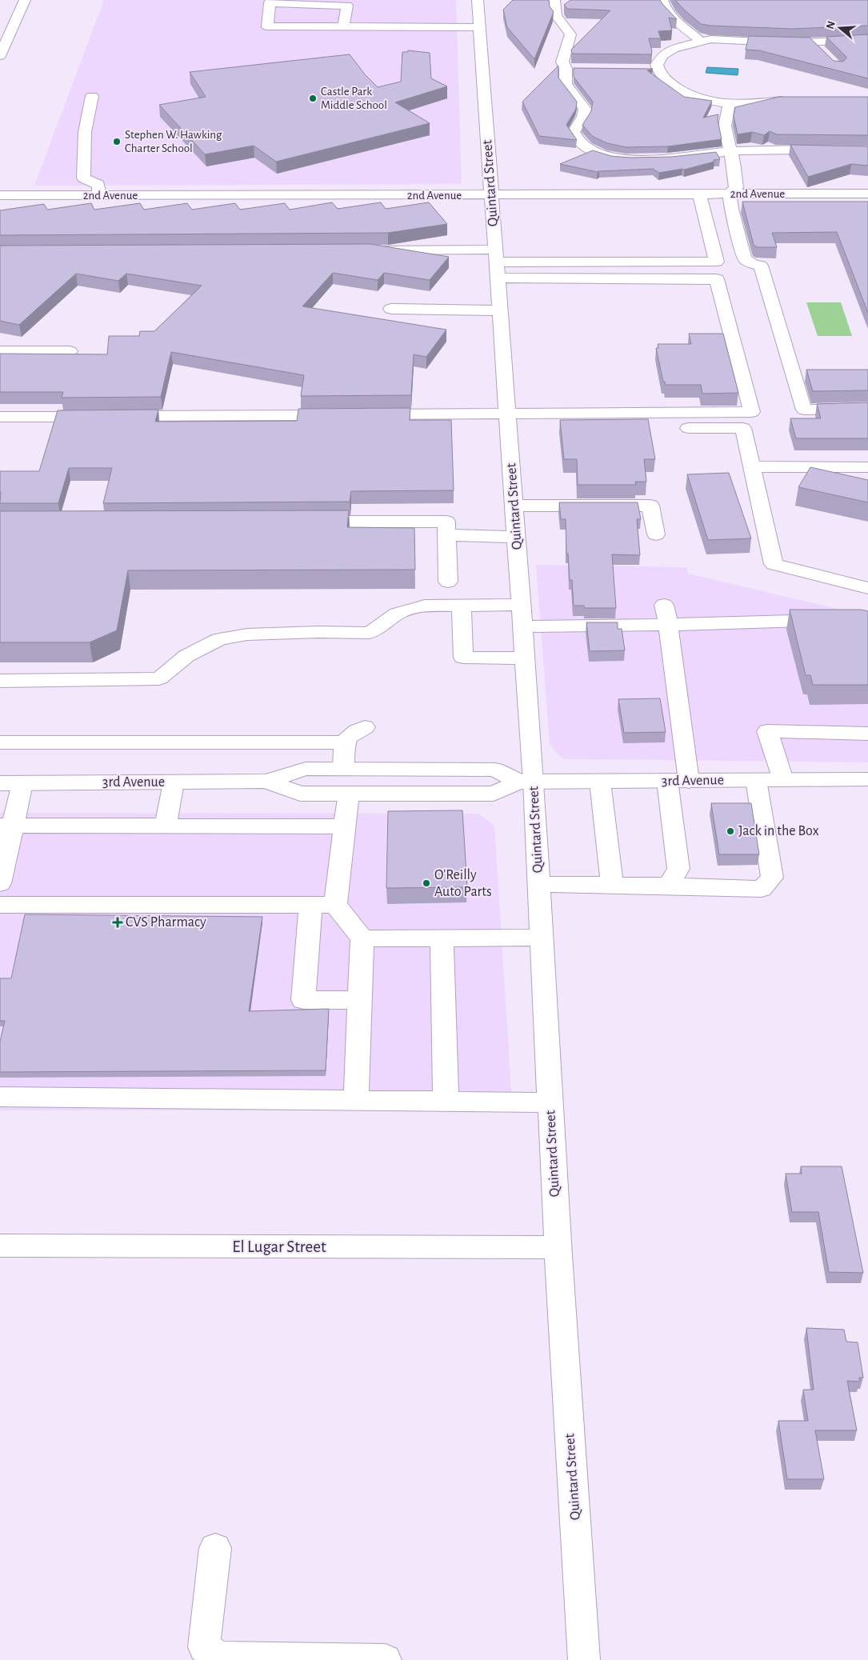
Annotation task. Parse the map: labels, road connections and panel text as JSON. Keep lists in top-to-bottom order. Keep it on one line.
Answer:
{"streets":{"street":["Quintard Street","2nd Avenue","3rd Avenue","El Lugar Street"]},"crossings":[["Quintard Street","2nd Avenue"],["Quintard Street","3rd Avenue"],["Quintard Street","El Lugar Street"]],"places":{"other":["Castle Park Middle School","Stephen W. Hawking Charter School","Jack in the Box","O'Reilly Auto Parts"],"health":["CVS Pharmacy"]},"north":"left"}
